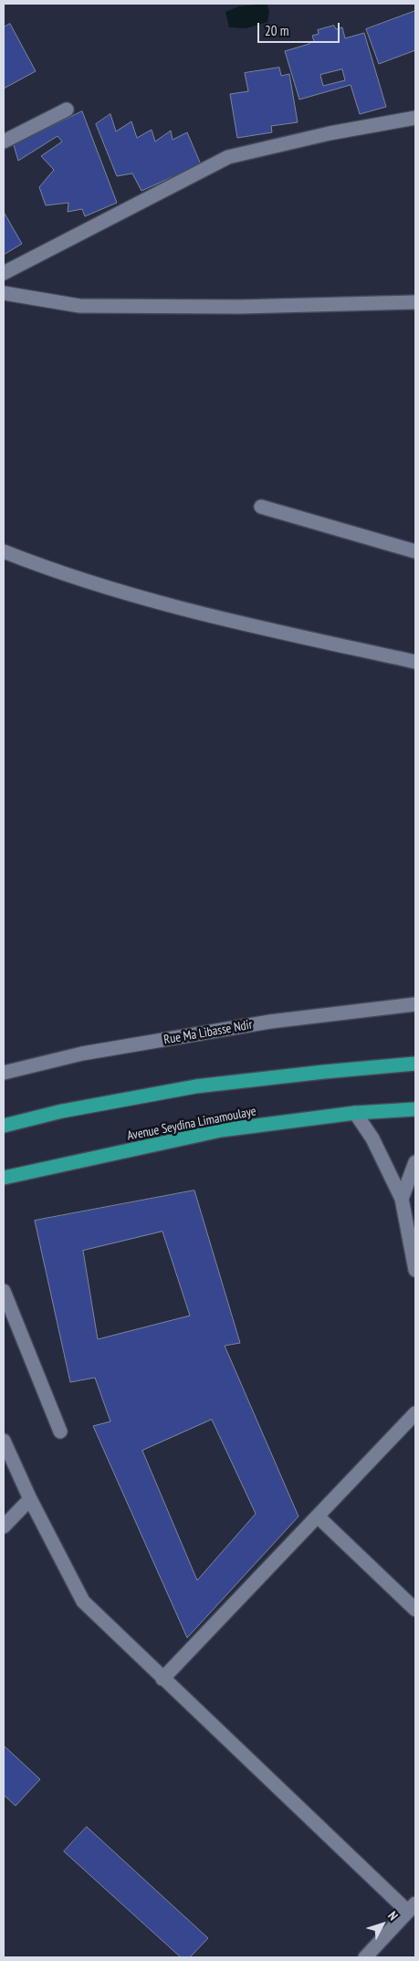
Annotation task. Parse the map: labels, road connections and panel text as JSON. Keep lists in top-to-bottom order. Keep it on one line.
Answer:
{"streets":{"highway":["Avenue Seydina Limamoulaye"],"street":["Rue Ma Libasse Ndir"]},"scale_bar":"20 m","north":"top right"}
